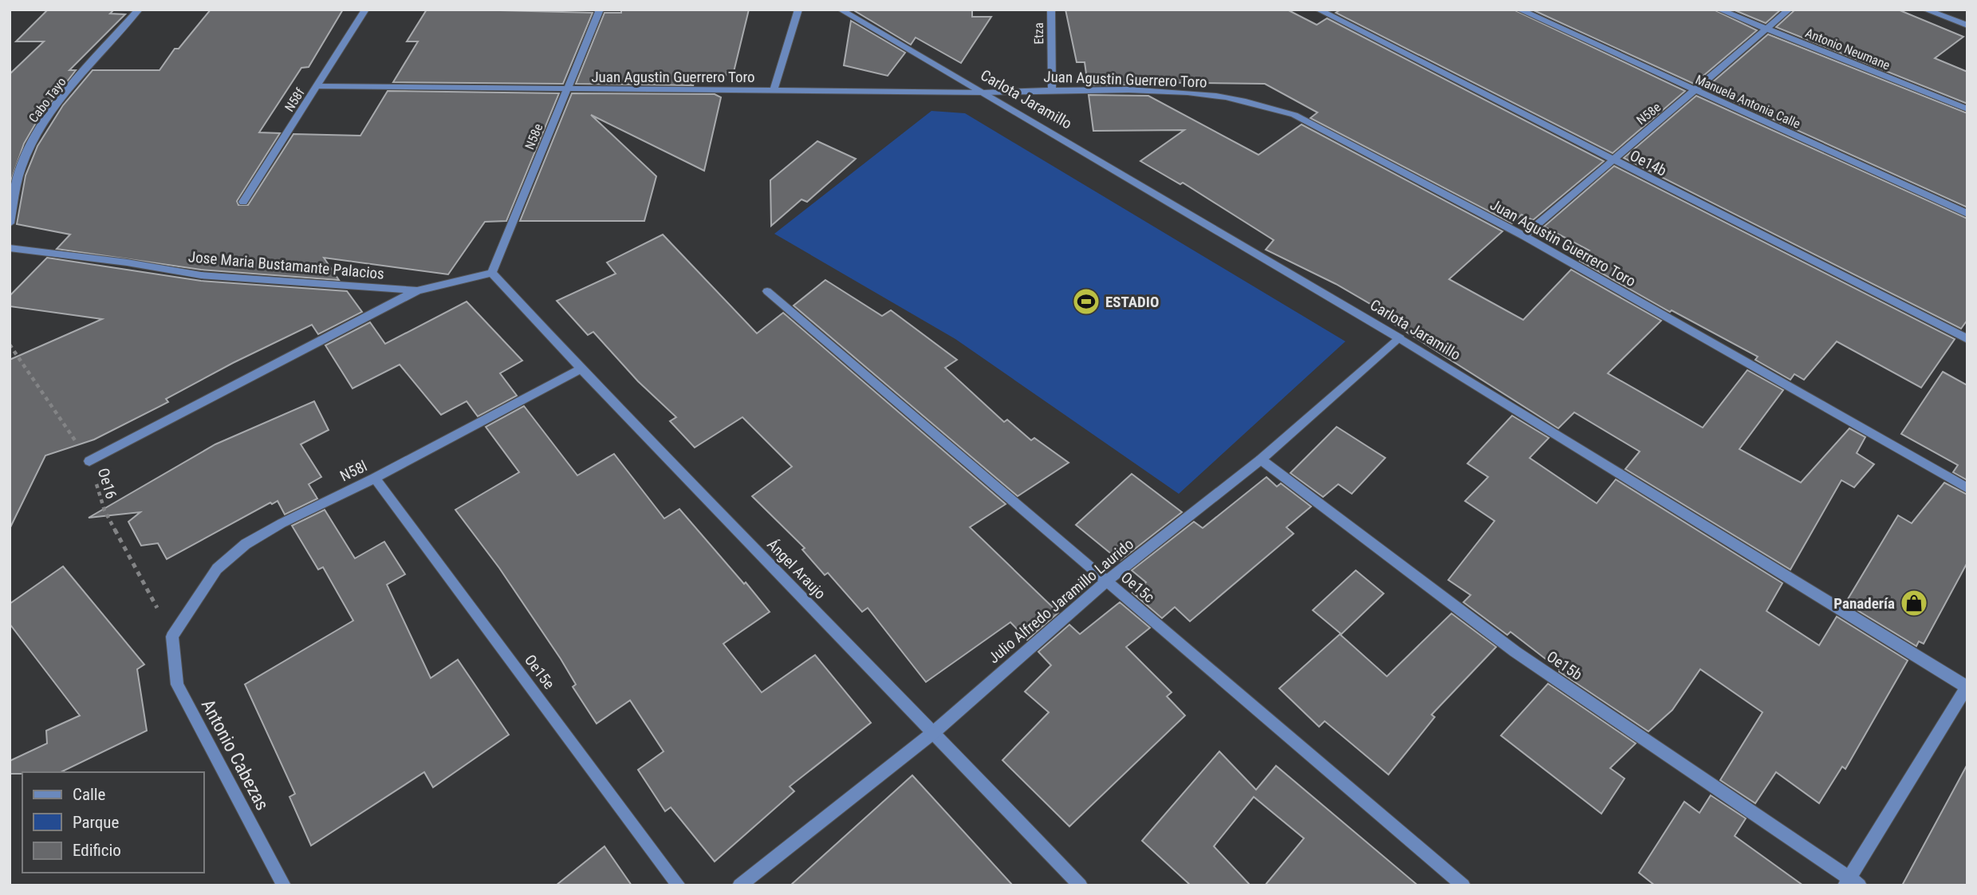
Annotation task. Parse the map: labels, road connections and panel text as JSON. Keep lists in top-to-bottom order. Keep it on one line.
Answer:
{"streets":{"street":["Etza","Antonio Neumane","Juan Agustin Guerrero Toro","Carlota Jaramillo","Cabo Tayo","N58f","Manuela Antonia Calle","N58e","Oe14b","Jose Maria Bustamante Palacios","N58l","Ángel Araujo","Oe15c","Julio Alfredo Jaramillo Laurido","Oe15b","Oe15e","Antonio Cabezas"],"path":["Oe16"]},"crossings":[["Etza","Juan Agustin Guerrero Toro"],["Antonio Neumane","N58e"],["Juan Agustin Guerrero Toro","Carlota Jaramillo"],["Juan Agustin Guerrero Toro","N58f"],["Juan Agustin Guerrero Toro","N58e"],["Carlota Jaramillo","Julio Alfredo Jaramillo Laurido"],["Manuela Antonia Calle","N58e"],["N58e","Oe14b"],["N58e","Jose Maria Bustamante Palacios"],["N58e","Ángel Araujo"],["Jose Maria Bustamante Palacios","Ángel Araujo"],["N58l","Oe16"],["N58l","Ángel Araujo"],["N58l","Oe15e"],["N58l","Antonio Cabezas"],["Oe16","Antonio Cabezas"],["Ángel Araujo","Julio Alfredo Jaramillo Laurido"],["Oe15c","Julio Alfredo Jaramillo Laurido"],["Julio Alfredo Jaramillo Laurido","Oe15b"]],"places":{"sports":["ESTADIO"],"shop":["Panadería"]},"legend":["Calle","Parque","Edificio"]}
